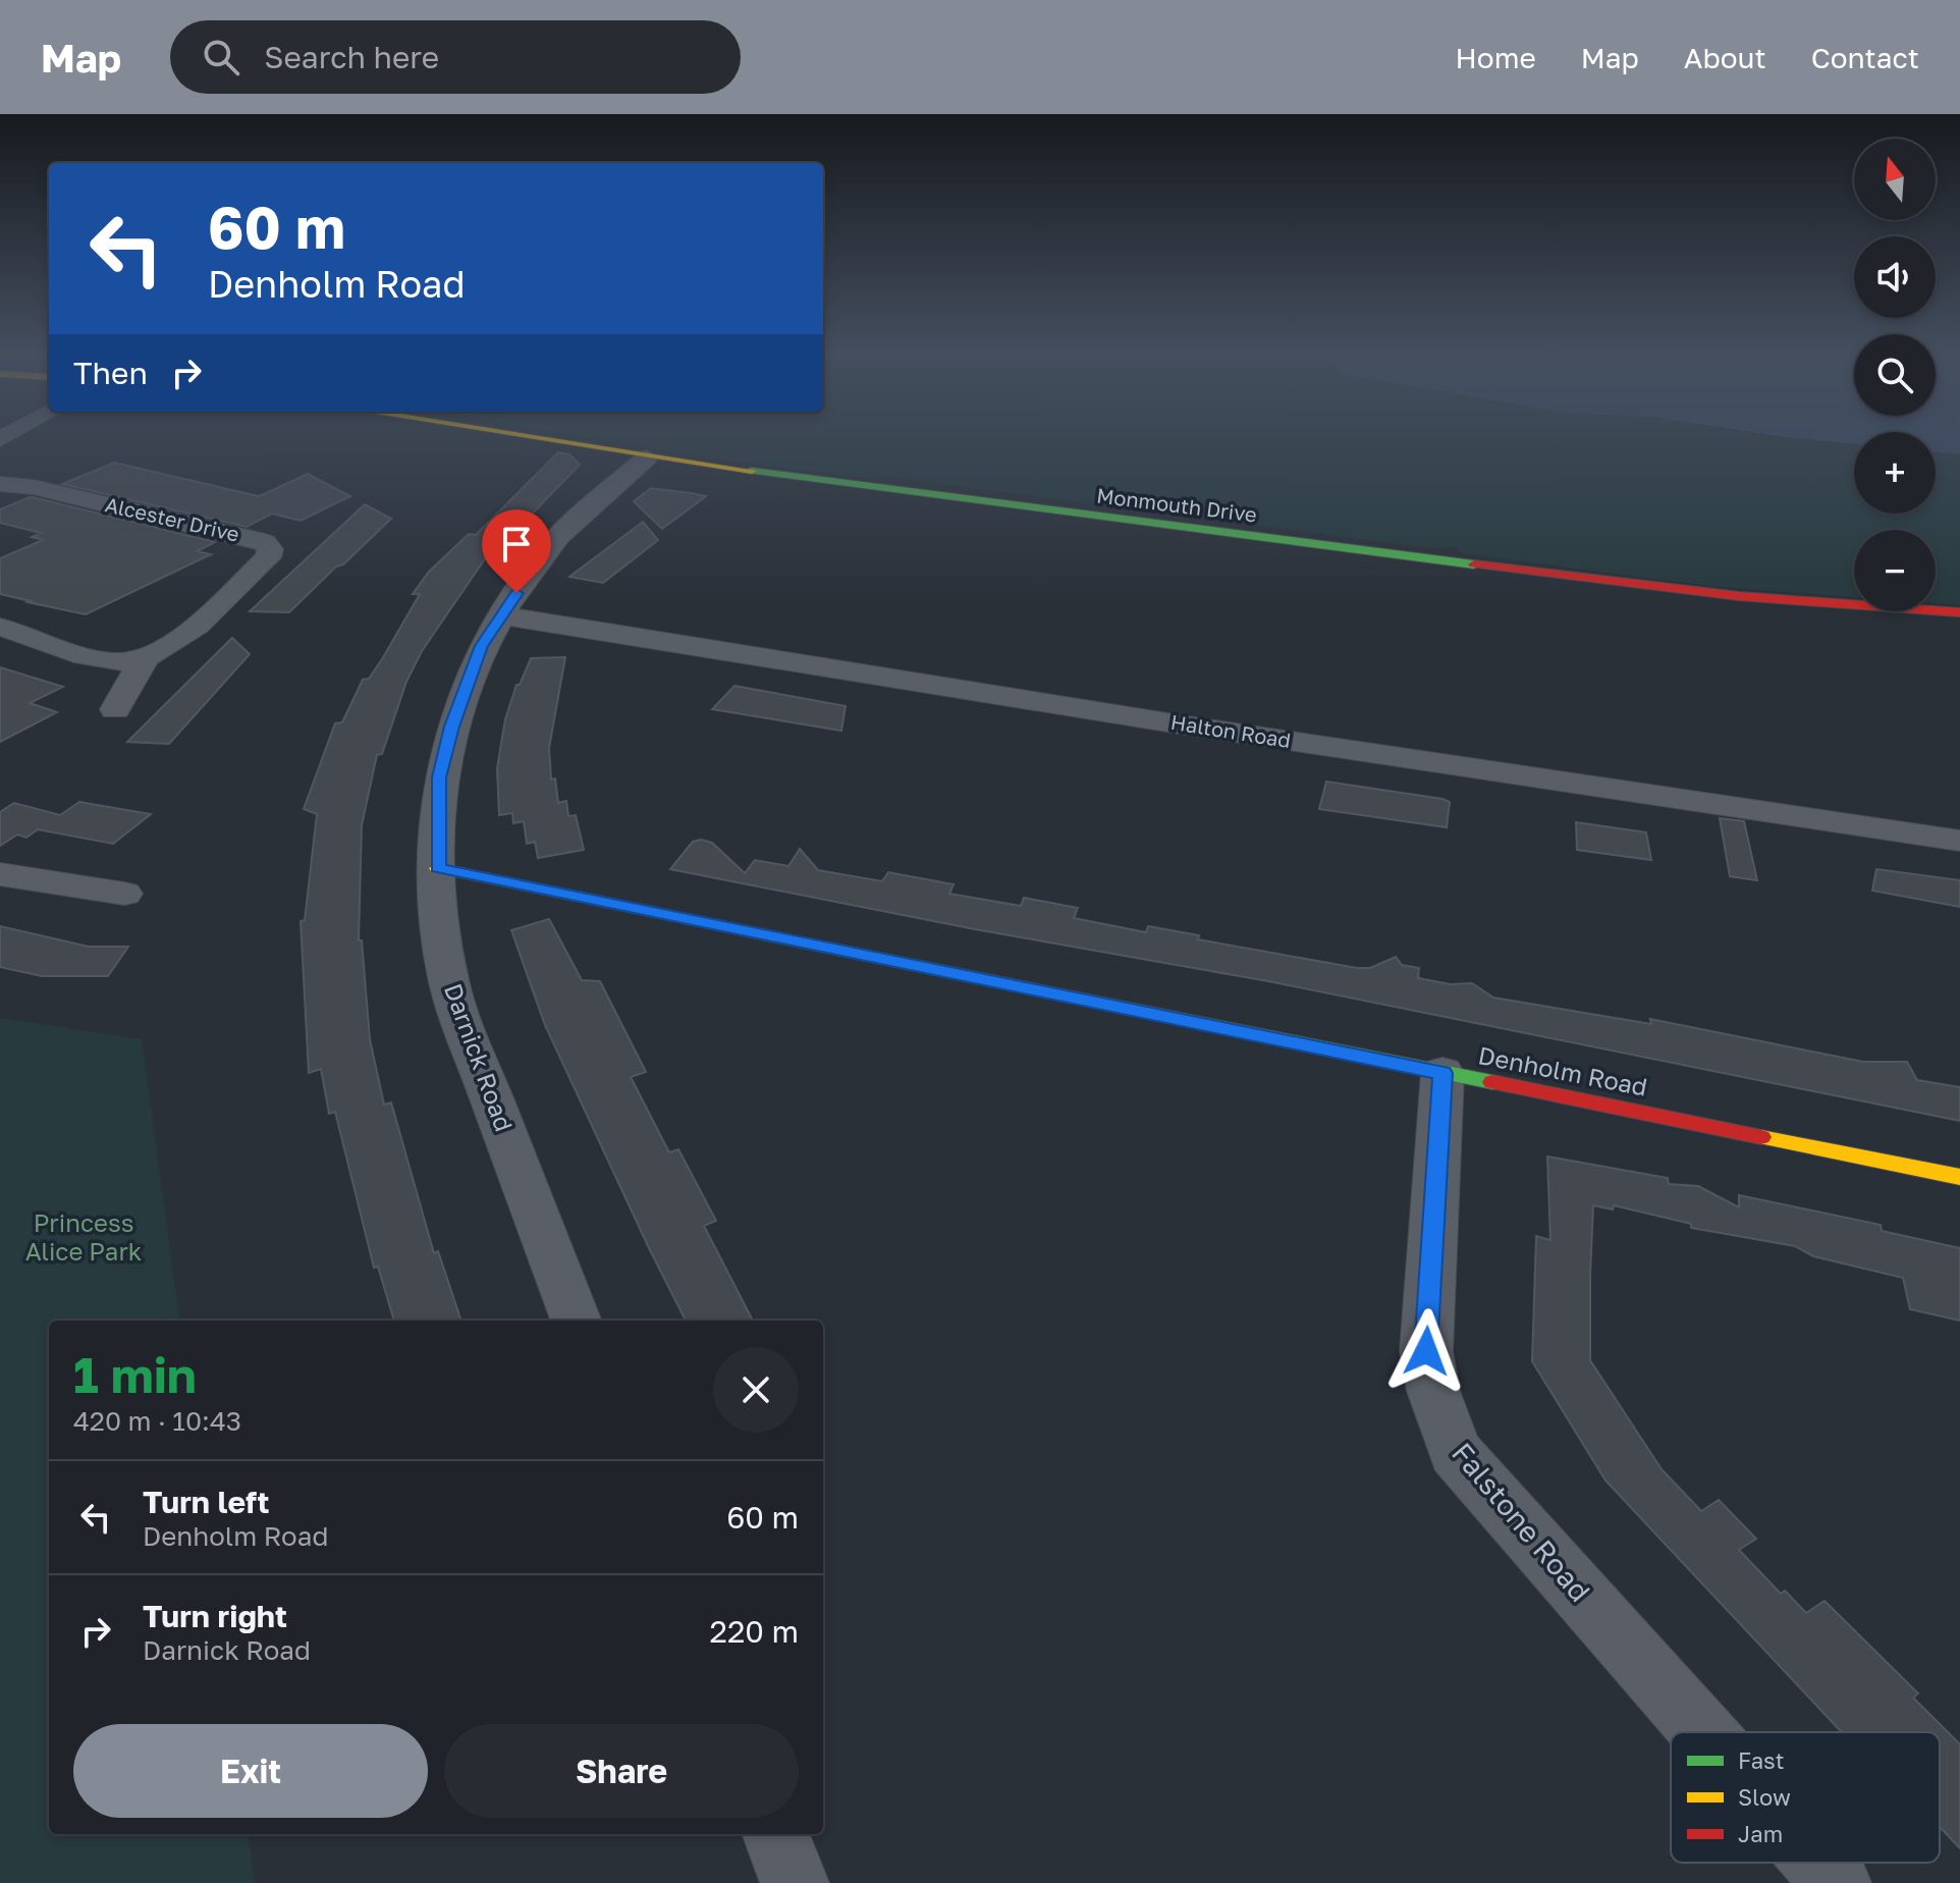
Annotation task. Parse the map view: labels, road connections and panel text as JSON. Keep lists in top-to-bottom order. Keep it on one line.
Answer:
{"streets":{"street":["Monmouth Drive","Alcester Drive","Halton Road","Darnick Road","Denholm Road","Falstone Road"]},"crossings":[["Monmouth Drive","Darnick Road"],["Halton Road","Darnick Road"],["Darnick Road","Denholm Road"],["Denholm Road","Falstone Road"]],"parks":["Princess Alice Park"],"legend":["Fast","Slow","Jam"],"north":"top","page":{"header":"Map","search":"Search here","nav":["Home","Map","About","Contact"],"map_buttons":["+","−"],"turn":["60 m","Denholm Road"],"then":"Then","heading":["1 min","420 m · 10:43"],"list":[{"name":"Turn left","note":"Denholm Road","value":"60 m"},{"name":"Turn right","note":"Darnick Road","value":"220 m"}],"buttons":["Exit","Share"]}}
